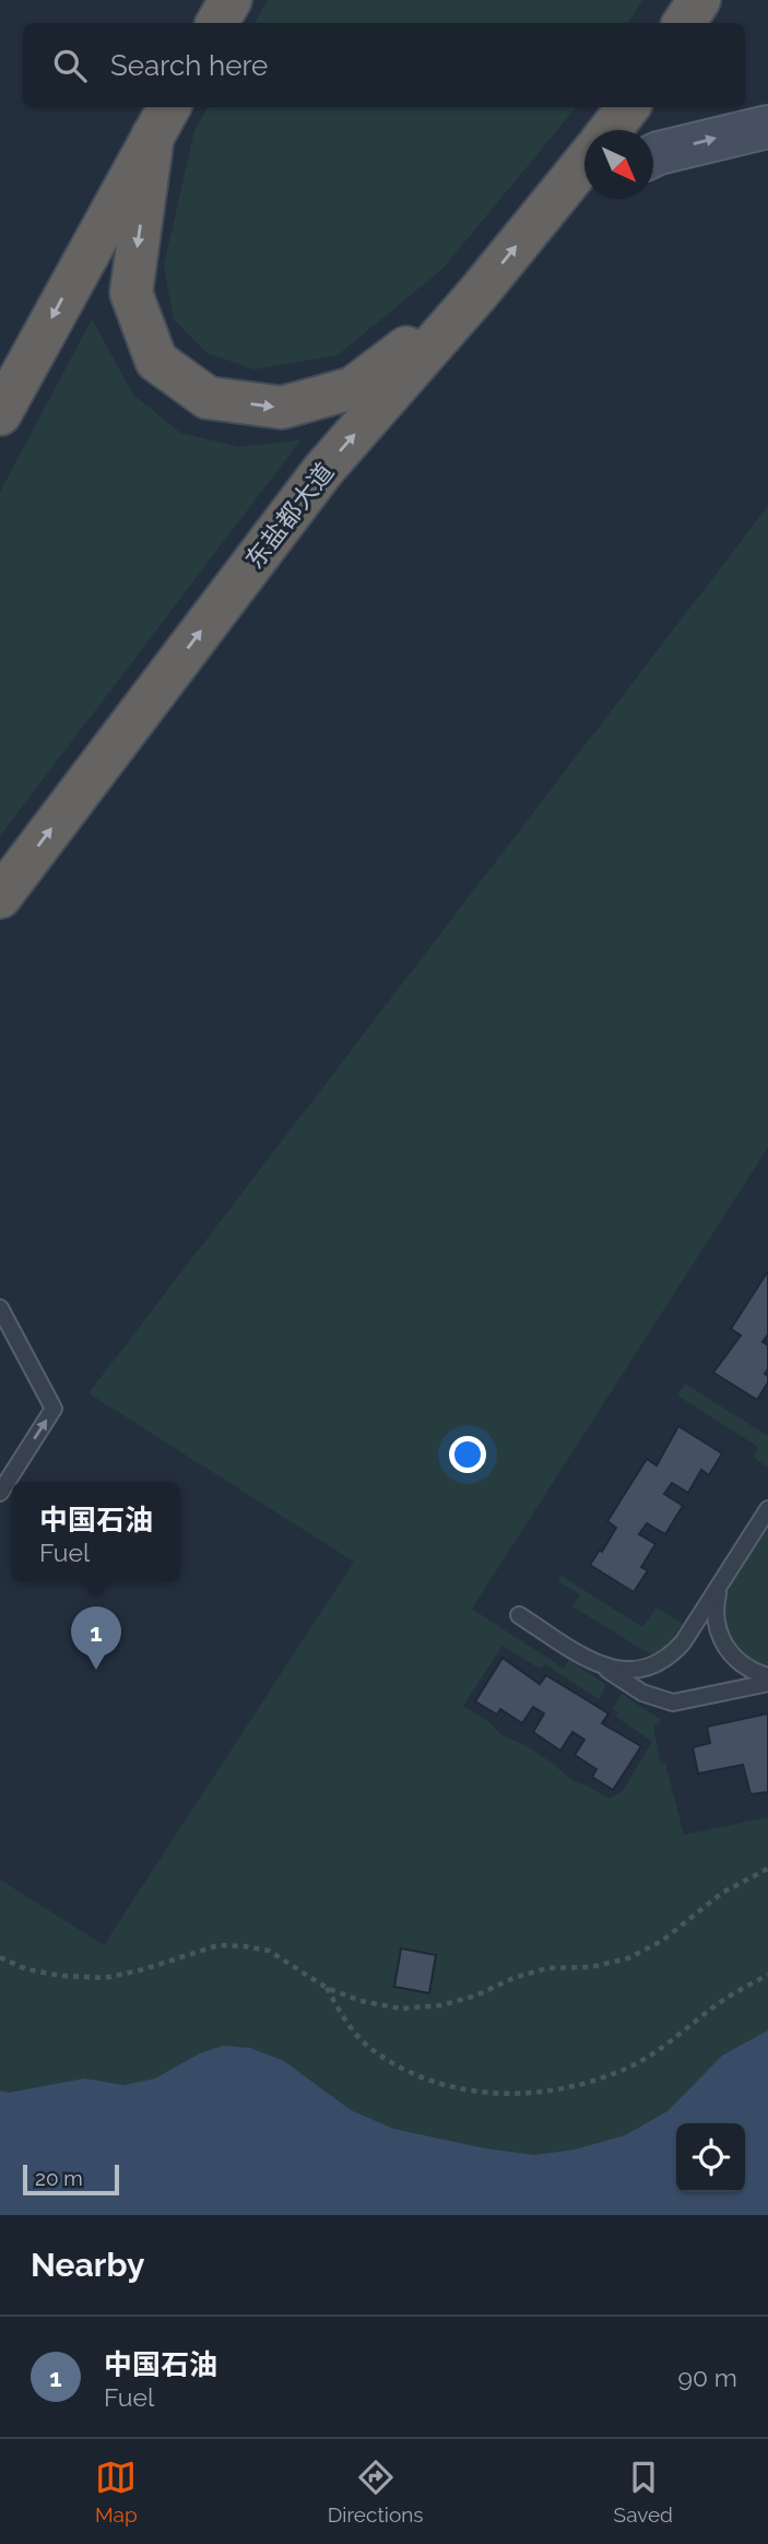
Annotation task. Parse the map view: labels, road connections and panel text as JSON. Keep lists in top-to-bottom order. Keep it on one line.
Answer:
{"streets":{"highway":["东盐都大道"]},"scale_bar":"20 m","north":"bottom right","page":{"search":"Search here","popup":["中国石油","Fuel"],"pins":"1","scale":"20 m","heading":"Nearby","list":[{"mark":"1","name":"中国石油","note":"Fuel","value":"90 m"}],"nav":["Map","Directions","Saved"]}}
